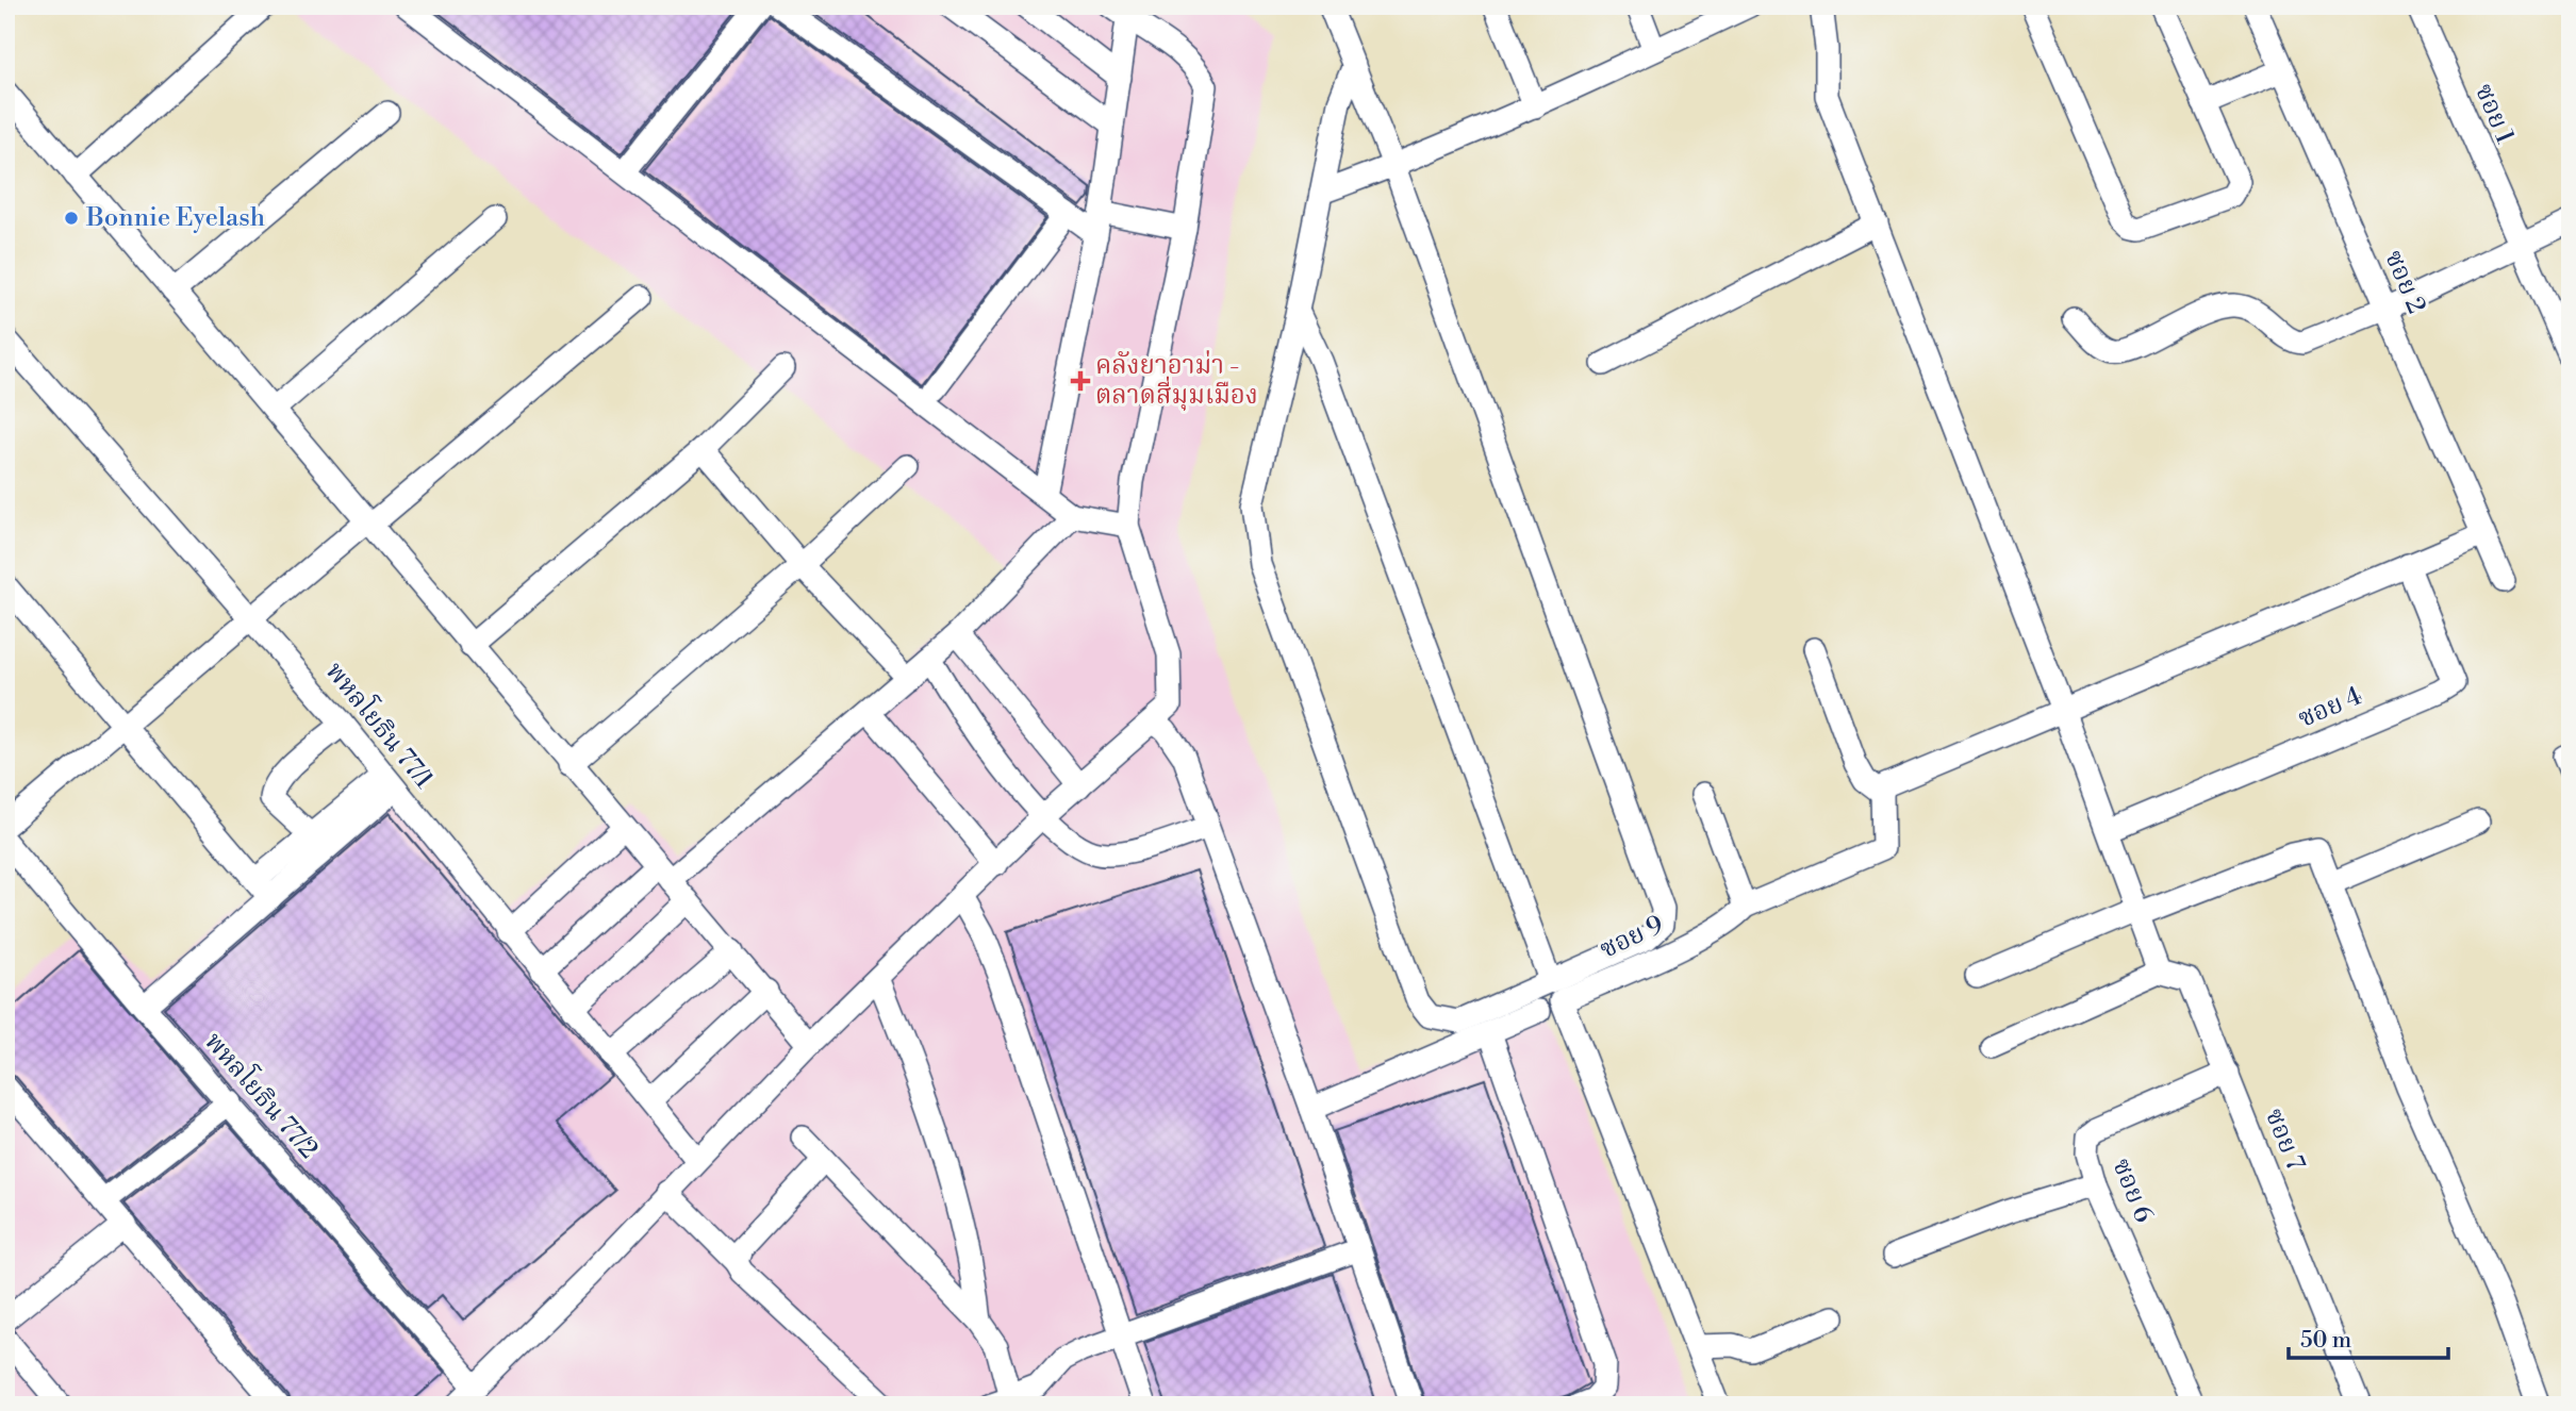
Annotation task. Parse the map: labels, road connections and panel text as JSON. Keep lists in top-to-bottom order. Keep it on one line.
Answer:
{"streets":{"street":["ซอย 1","ซอย 2","ซอย 4","พหลโยธิน 77/1","ซอย 9","พหลโยธิน 77/2","ซอย 7","ซอย 6"]},"crossings":[["ซอย 7","ซอย 6"]],"places":{"other":["Bonnie Eyelash"],"health":["คลังยาอาม่า - ตลาดสี่มุมเมือง"]},"scale_bar":"50 m"}
